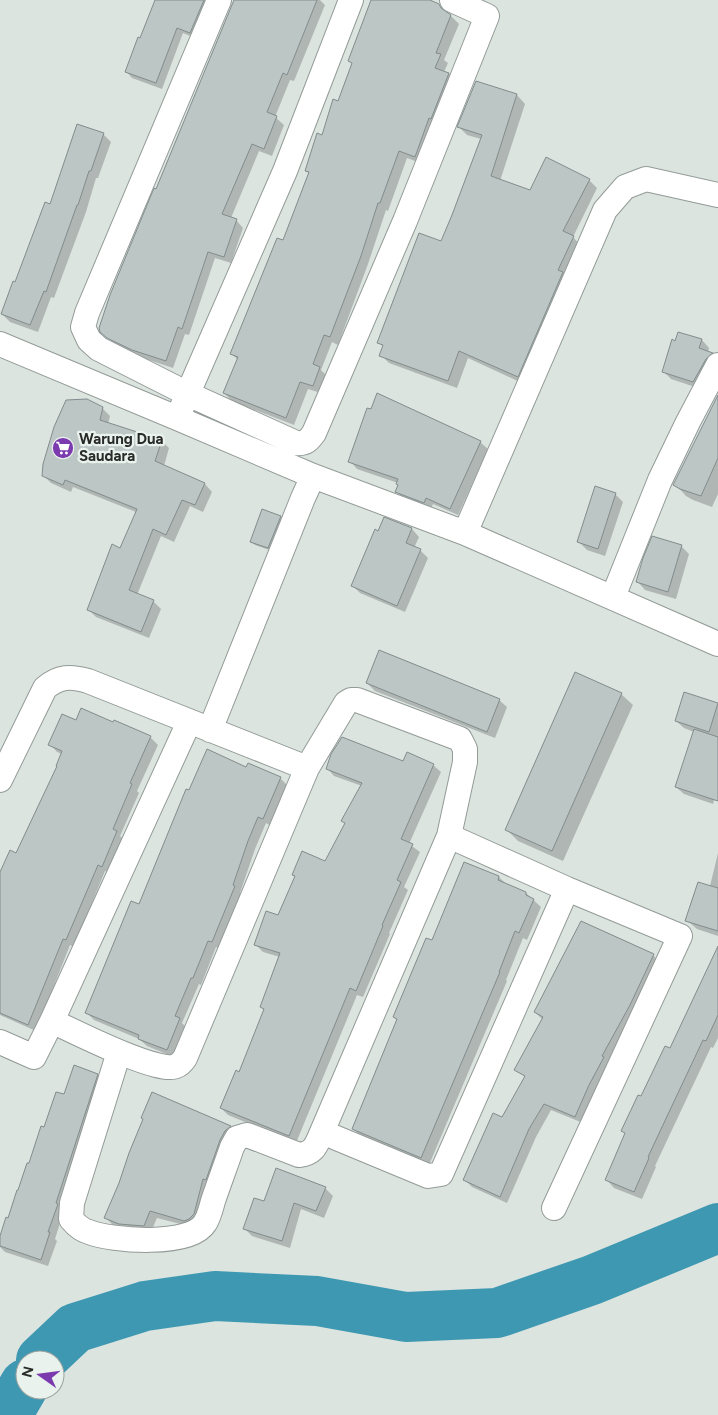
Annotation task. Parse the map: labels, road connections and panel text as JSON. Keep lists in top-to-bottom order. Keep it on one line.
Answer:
{"places":{"supermarket":["Warung Dua Saudara"]},"north":"left"}
